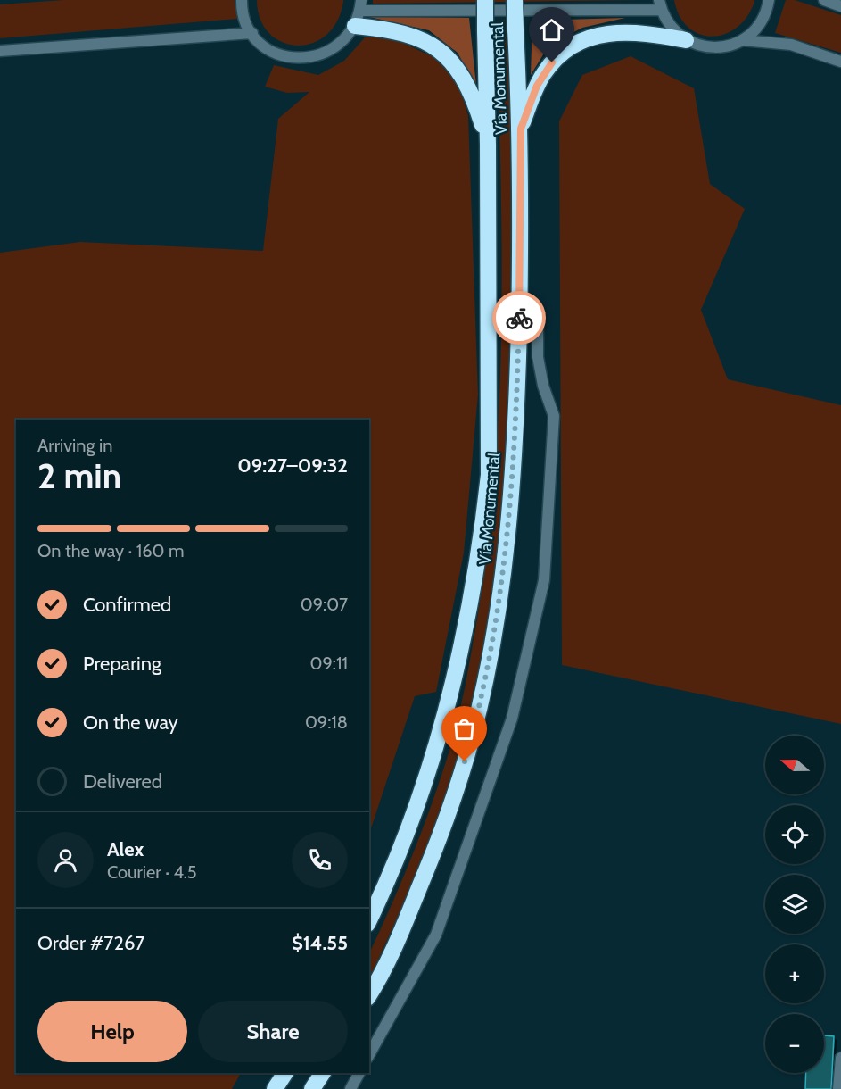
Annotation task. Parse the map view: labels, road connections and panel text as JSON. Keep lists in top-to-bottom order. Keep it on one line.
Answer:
{"streets":{"highway":["Vía Monumental"]},"north":"left","page":{"heading":["2 min","Arriving in","09:27–09:32"],"panel":["Alex","Courier · 4.5","Order #7267","$14.55"],"bar":"On the way · 160 m","list":[["Confirmed","09:07"],["Preparing","09:11"],["On the way","09:18"],"Delivered"],"map_buttons":["+","−"],"buttons":["Help","Share"]}}
